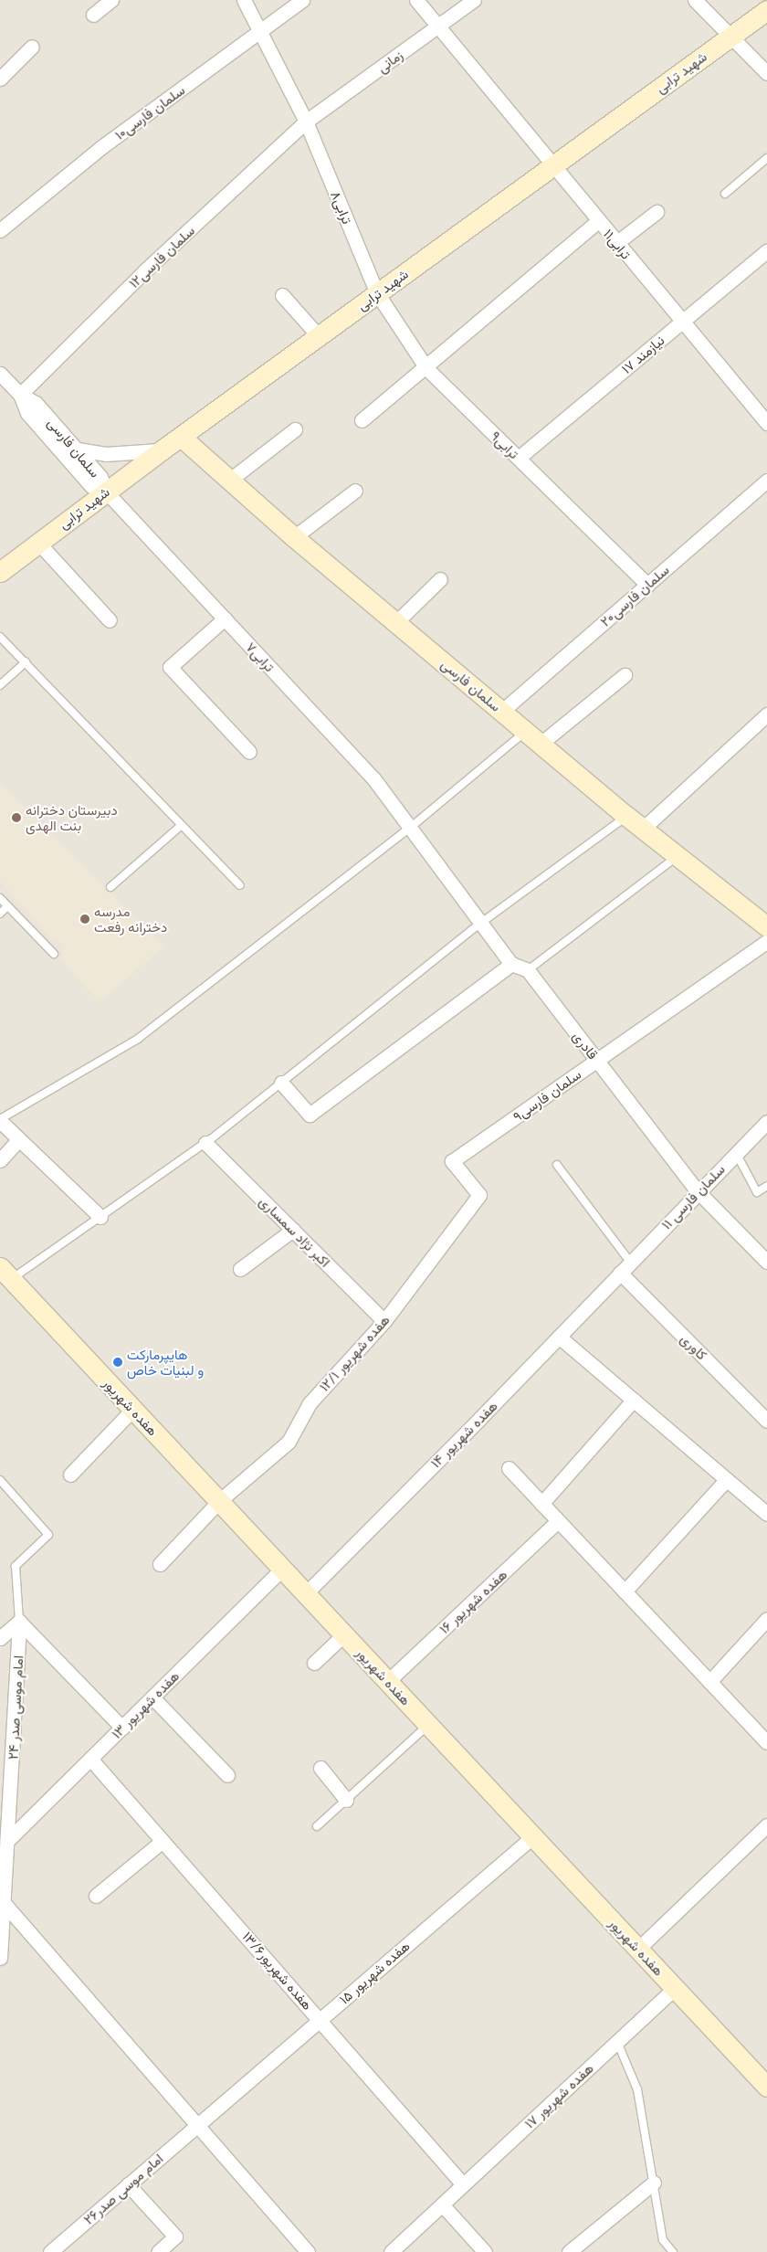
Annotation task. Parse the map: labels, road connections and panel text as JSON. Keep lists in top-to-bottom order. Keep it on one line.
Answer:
{"streets":{"street":["زمانی","شهید ترابی","سلمان فارسی۱۰","ترابی۸","ترابی۱۱","سلمان فارسی۱۲","نیازمند ۱۷","ترابی۹","سلمان فارسی","سلمان فارسی۲۰","ترابی۷","قادری","سلمان فارسی۹","سلمان فارسی ۱۱","اکبر نژاد سمساری","کاوری","هفده شهریور ۱۲/۱","هفده شهریور","هفده شهریور ۱۴","هفده شهریور ۱۶","هفده شهریور ۱۳","امام موسی صدر ۲۴","هفده شهریور۱۳/۶","هفده شهریور ۱۵","هفده شهریور ۱۷","امام موسی صدر۲۶"]},"crossings":[["زمانی","ترابی۸"],["زمانی","ترابی۱۱"],["زمانی","سلمان فارسی۱۲"],["شهید ترابی","ترابی۸"],["شهید ترابی","ترابی۱۱"],["شهید ترابی","ترابی۹"],["شهید ترابی","سلمان فارسی"],["شهید ترابی","ترابی۷"],["سلمان فارسی۱۰","ترابی۸"],["ترابی۸","سلمان فارسی۱۲"],["ترابی۸","ترابی۹"],["ترابی۱۱","نیازمند ۱۷"],["سلمان فارسی۱۲","سلمان فارسی"],["نیازمند ۱۷","ترابی۹"],["ترابی۹","سلمان فارسی۲۰"],["سلمان فارسی","سلمان فارسی۲۰"],["سلمان فارسی","ترابی۷"],["سلمان فارسی","سلمان فارسی۹"],["قادری","سلمان فارسی۹"],["قادری","سلمان فارسی ۱۱"],["سلمان فارسی۹","هفده شهریور ۱۲/۱"],["سلمان فارسی ۱۱","کاوری"],["سلمان فارسی ۱۱","هفده شهریور ۱۴"],["اکبر نژاد سمساری","هفده شهریور ۱۲/۱"],["کاوری","هفده شهریور ۱۴"],["هفده شهریور ۱۲/۱","هفده شهریور"],["هفده شهریور","هفده شهریور ۱۴"],["هفده شهریور","هفده شهریور ۱۶"],["هفده شهریور","هفده شهریور ۱۳"],["هفده شهریور","هفده شهریور ۱۵"],["هفده شهریور","هفده شهریور ۱۷"],["هفده شهریور ۱۳","امام موسی صدر ۲۴"],["هفده شهریور ۱۳","هفده شهریور۱۳/۶"],["هفده شهریور۱۳/۶","هفده شهریور ۱۵"],["هفده شهریور۱۳/۶","هفده شهریور ۱۷"],["هفده شهریور ۱۵","امام موسی صدر۲۶"]],"places":["دبیرستان دخترانه بنت الهدی","مدرسه دخترانه رفعت","هایپرمارکت و لبنیات خاص"]}
